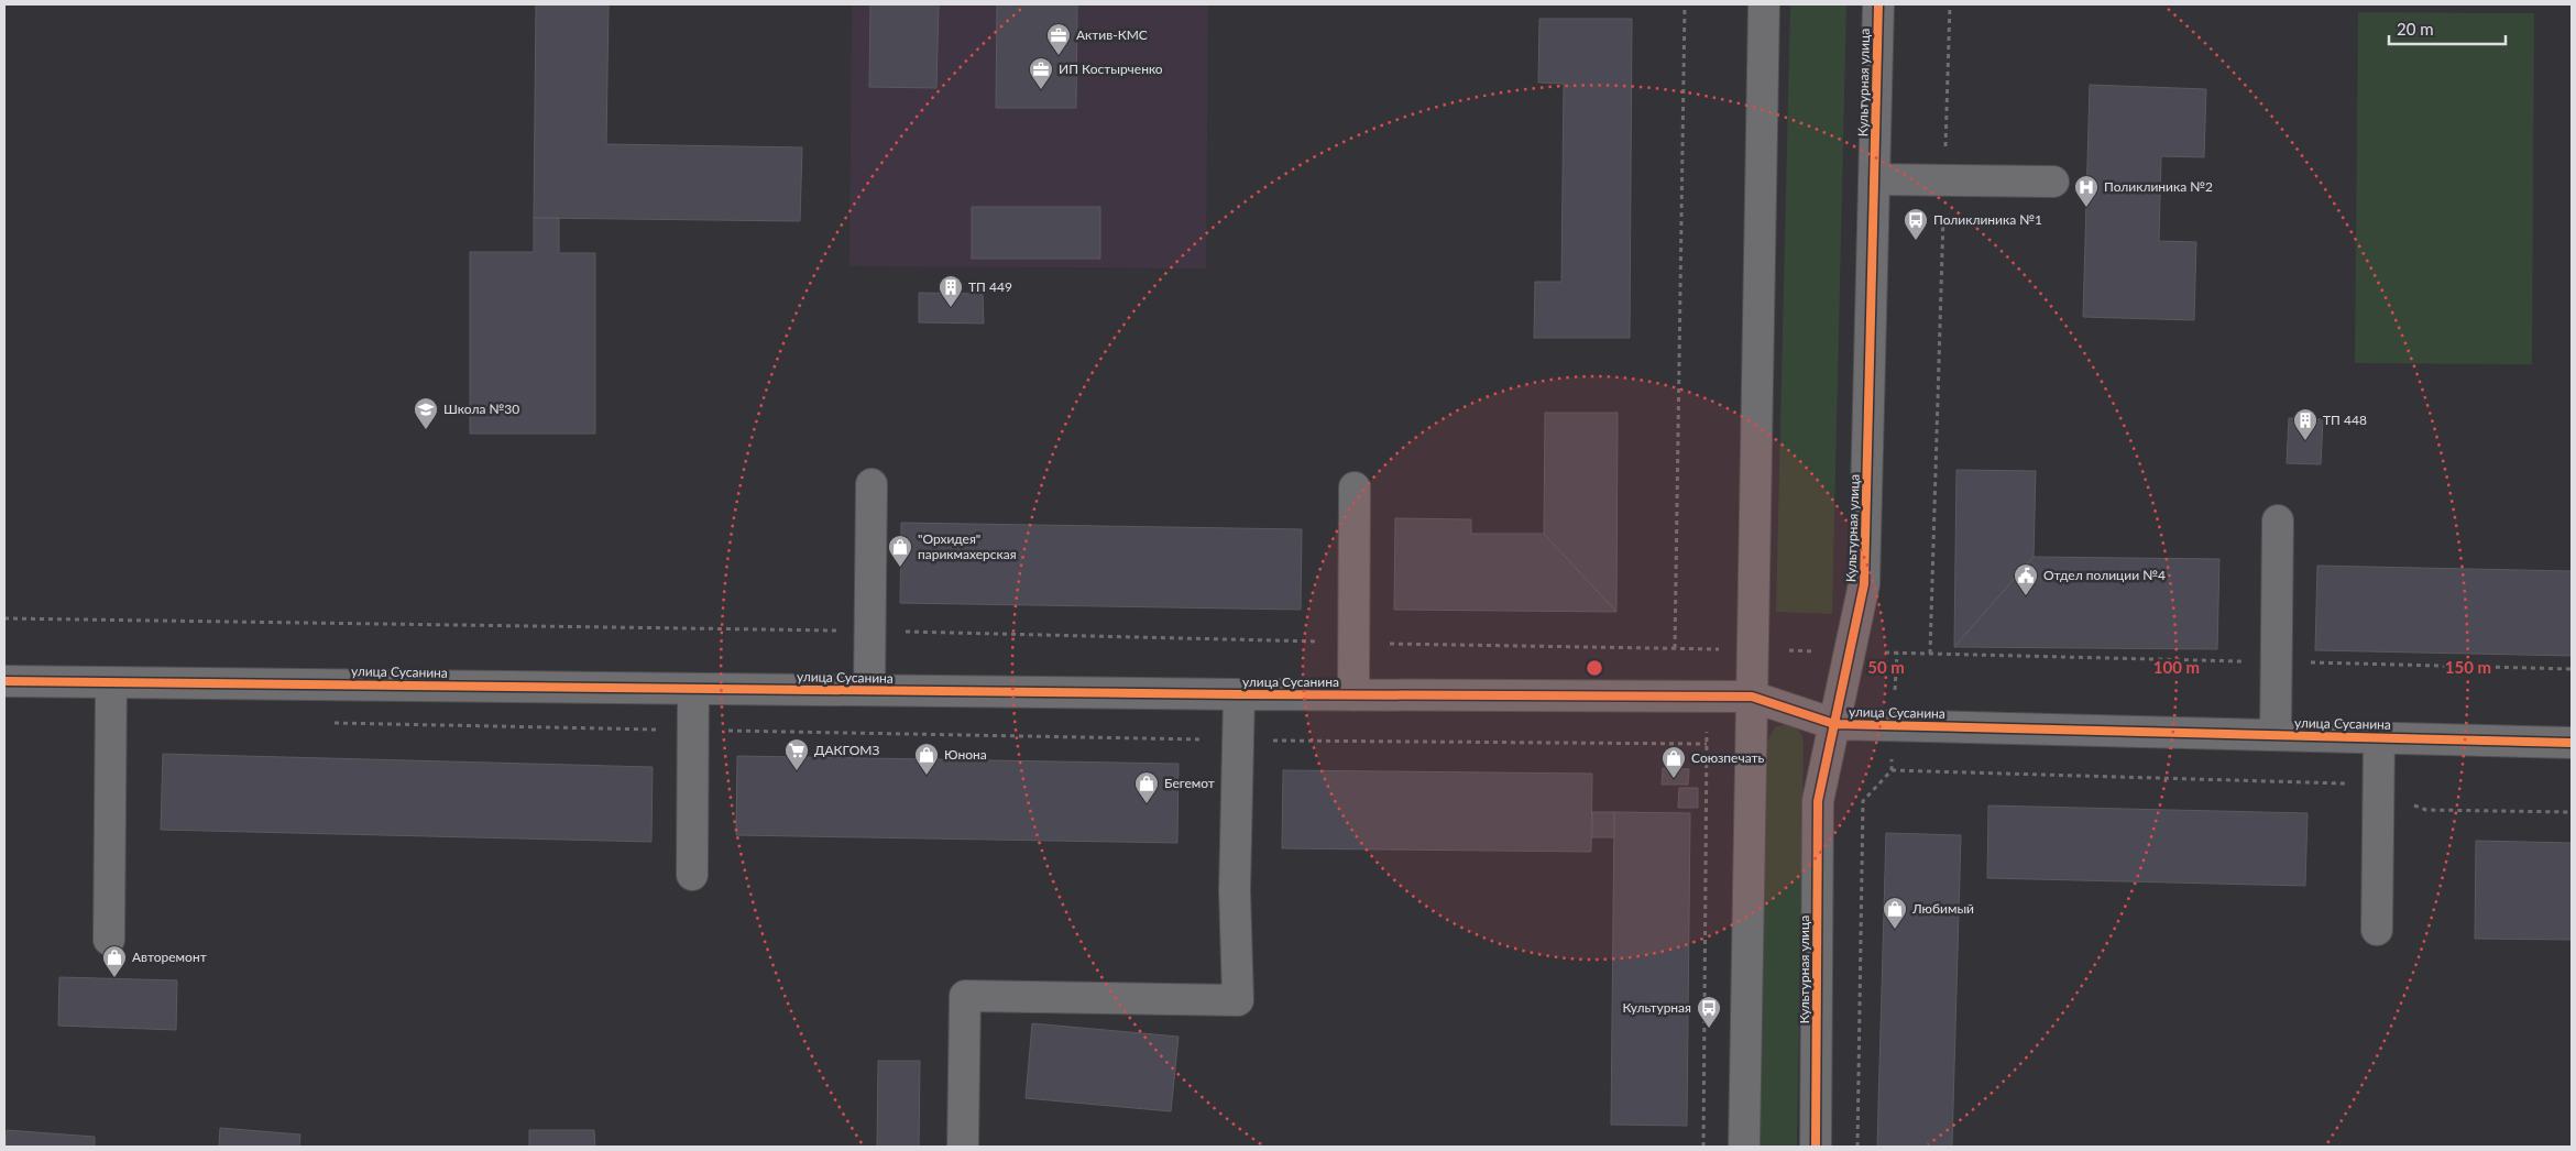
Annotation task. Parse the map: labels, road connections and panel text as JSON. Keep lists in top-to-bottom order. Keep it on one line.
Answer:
{"streets":{"street":["Культурная улица","улица Сусанина"]},"crossings":[["Культурная улица","улица Сусанина"]],"places":{"office":["Актив-КМС","ИП Костырченко"],"hospital":["Поликлиника №2"],"bus stop":["Поликлиника №1","Культурная"],"building":["ТП 449","ТП 448"],"school or university":["Школа №30"],"shop":["\"Орхидея\" парикмахерская","Юнона","Союзпечать","Бегемот","Любимый","Авторемонт"],"public building":["Отдел полиции №4"],"supermarket":["ДАКГОМЗ"]},"scale_bar":"20 m","rings":["50 m","100 m","150 m"]}
